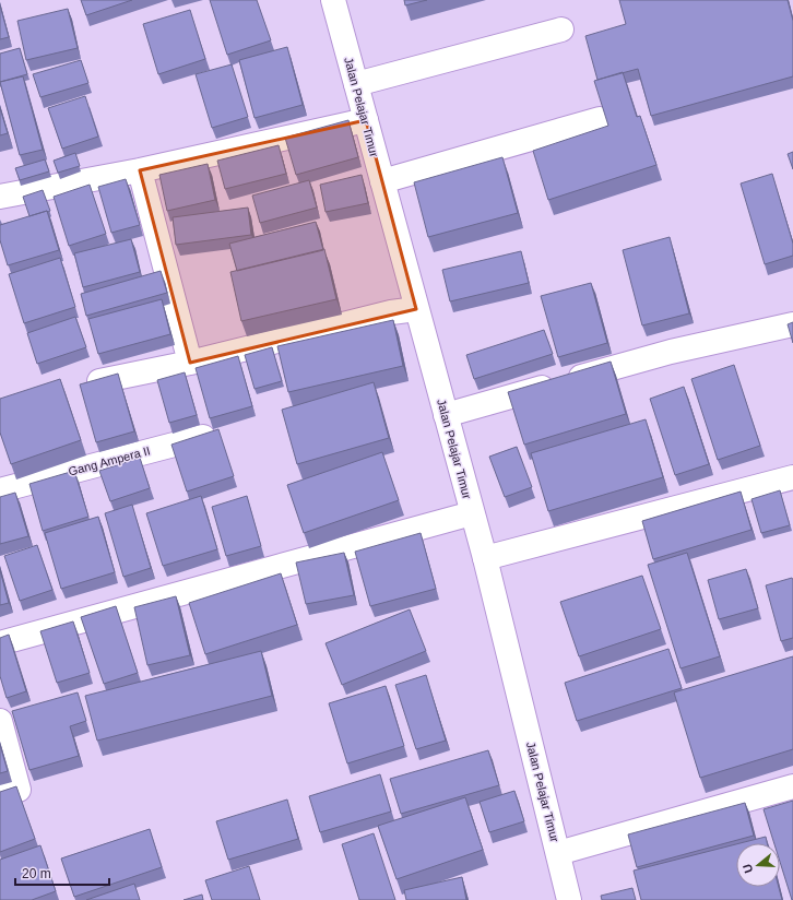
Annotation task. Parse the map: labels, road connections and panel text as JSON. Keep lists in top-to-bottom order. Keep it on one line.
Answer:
{"streets":{"street":["Jalan Pelajar Timur","Gang Ampera II"]},"scale_bar":"20 m","north":"left"}
